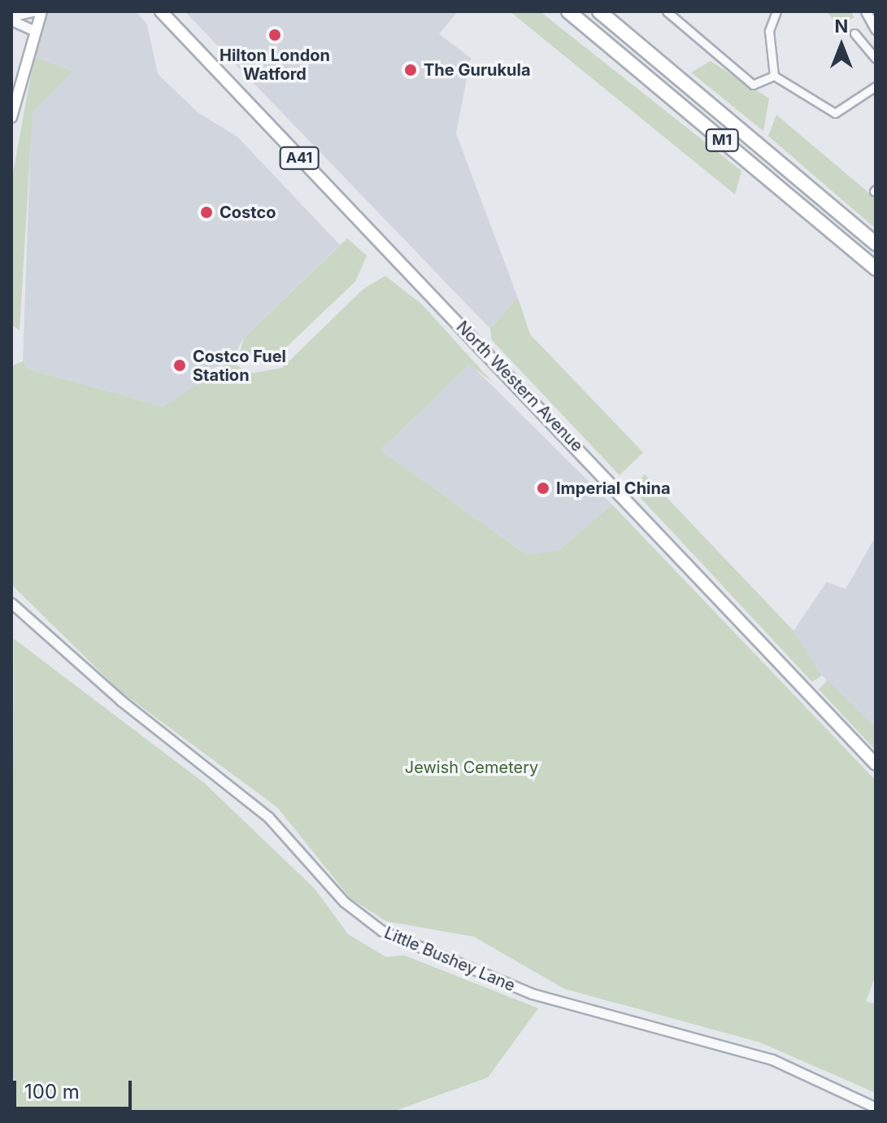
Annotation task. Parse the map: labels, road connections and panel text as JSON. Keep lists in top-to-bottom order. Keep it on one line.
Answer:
{"streets":{"highway":["M1","A41","North Western Avenue"],"street":["Little Bushey Lane"]},"parks":["Jewish Cemetery"],"places":["Hilton London Watford","The Gurukula","Costco","Costco Fuel Station","Imperial China"],"scale_bar":"100 m","north":"top"}
